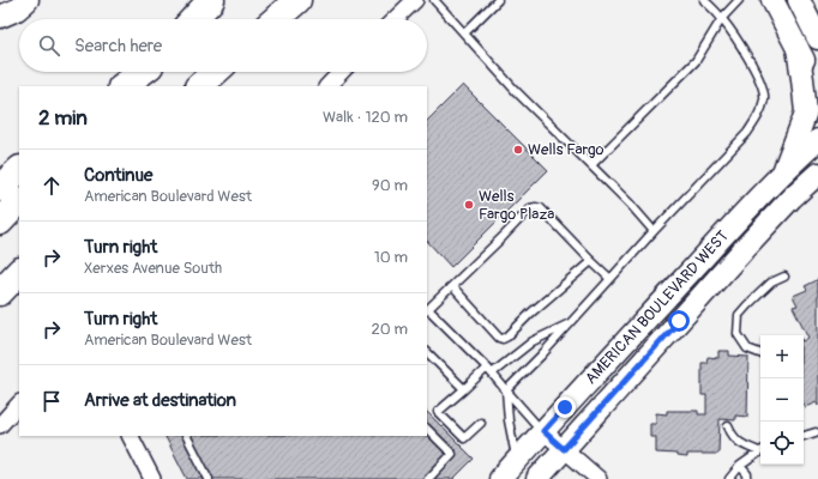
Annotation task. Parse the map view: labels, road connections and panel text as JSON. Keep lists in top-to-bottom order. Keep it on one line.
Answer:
{"streets":{"main road":["AMERICAN BOULEVARD WEST"]},"places":["Wells Fargo","Wells Fargo Plaza"],"page":{"search":"Search here","heading":["2 min","Walk · 120 m"],"list":[["Continue","American Boulevard West","90 m"],["Turn right","Xerxes Avenue South","10 m"],["Turn right","American Boulevard West","20 m"],"Arrive at destination"],"map_buttons":["+","−"]}}
